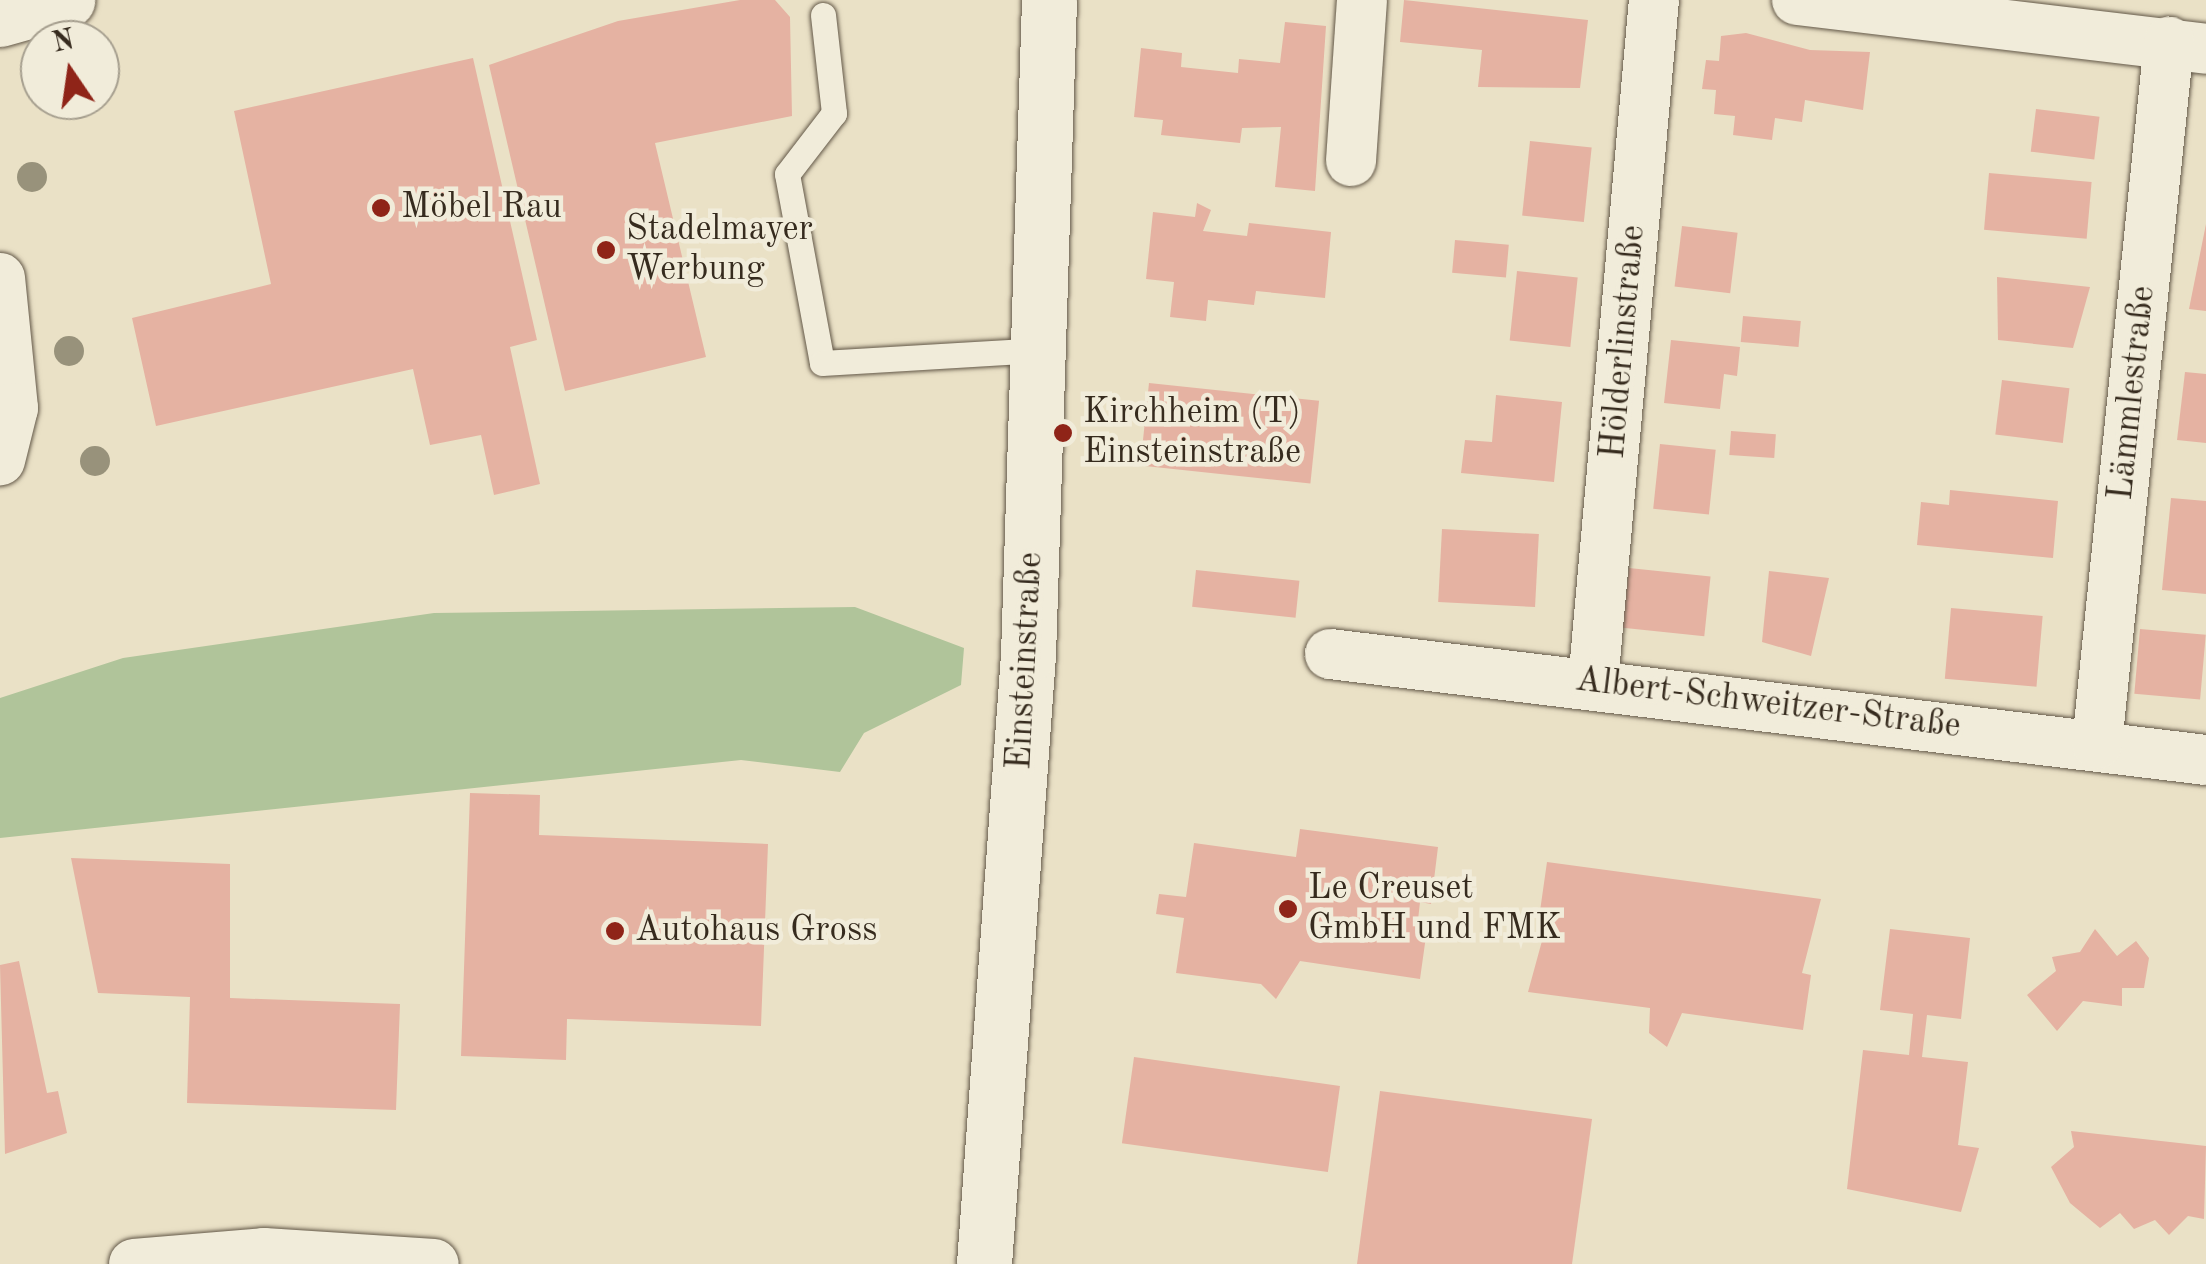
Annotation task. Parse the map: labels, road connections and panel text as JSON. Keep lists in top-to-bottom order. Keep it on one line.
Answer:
{"streets":{"street":["Hölderlinstraße","Lämmlestraße","Einsteinstraße","Albert-Schweitzer-Straße"]},"crossings":[["Hölderlinstraße","Albert-Schweitzer-Straße"],["Lämmlestraße","Albert-Schweitzer-Straße"]],"places":["Möbel Rau","Stadelmayer Werbung","Kirchheim (T) Einsteinstraße","Le Creuset GmbH und FMK","Autohaus Gross"],"north":"top"}
